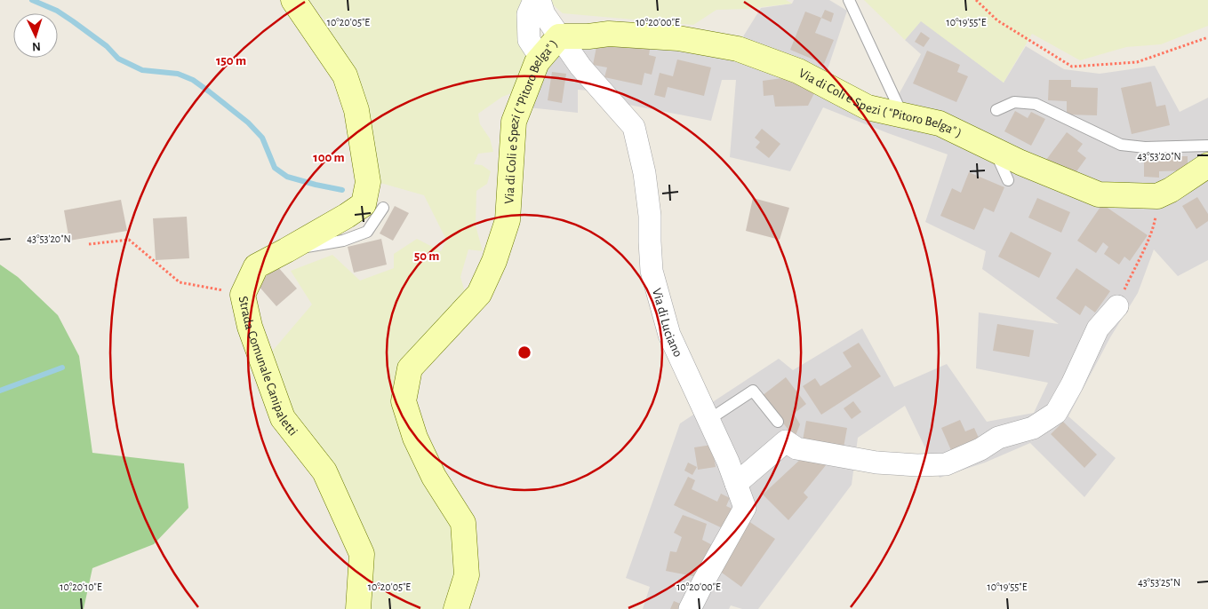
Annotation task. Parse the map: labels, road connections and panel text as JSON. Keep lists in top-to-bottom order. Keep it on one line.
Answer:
{"streets":{"street":["Via di Coli e Spezi ( \"Pitoro Belga\" )","Via di Luciano","Strada Comunale Canipaletti"]},"crossings":[["Via di Coli e Spezi ( \"Pitoro Belga\" )","Via di Luciano"]],"north":"bottom","coordinates":["10°20'05\"E","10°20'00\"E","10°19'55\"E","43°53'20\"N","43°53'25\"N","10°20'10\"E"],"rings":["150 m","100 m","50 m"]}
